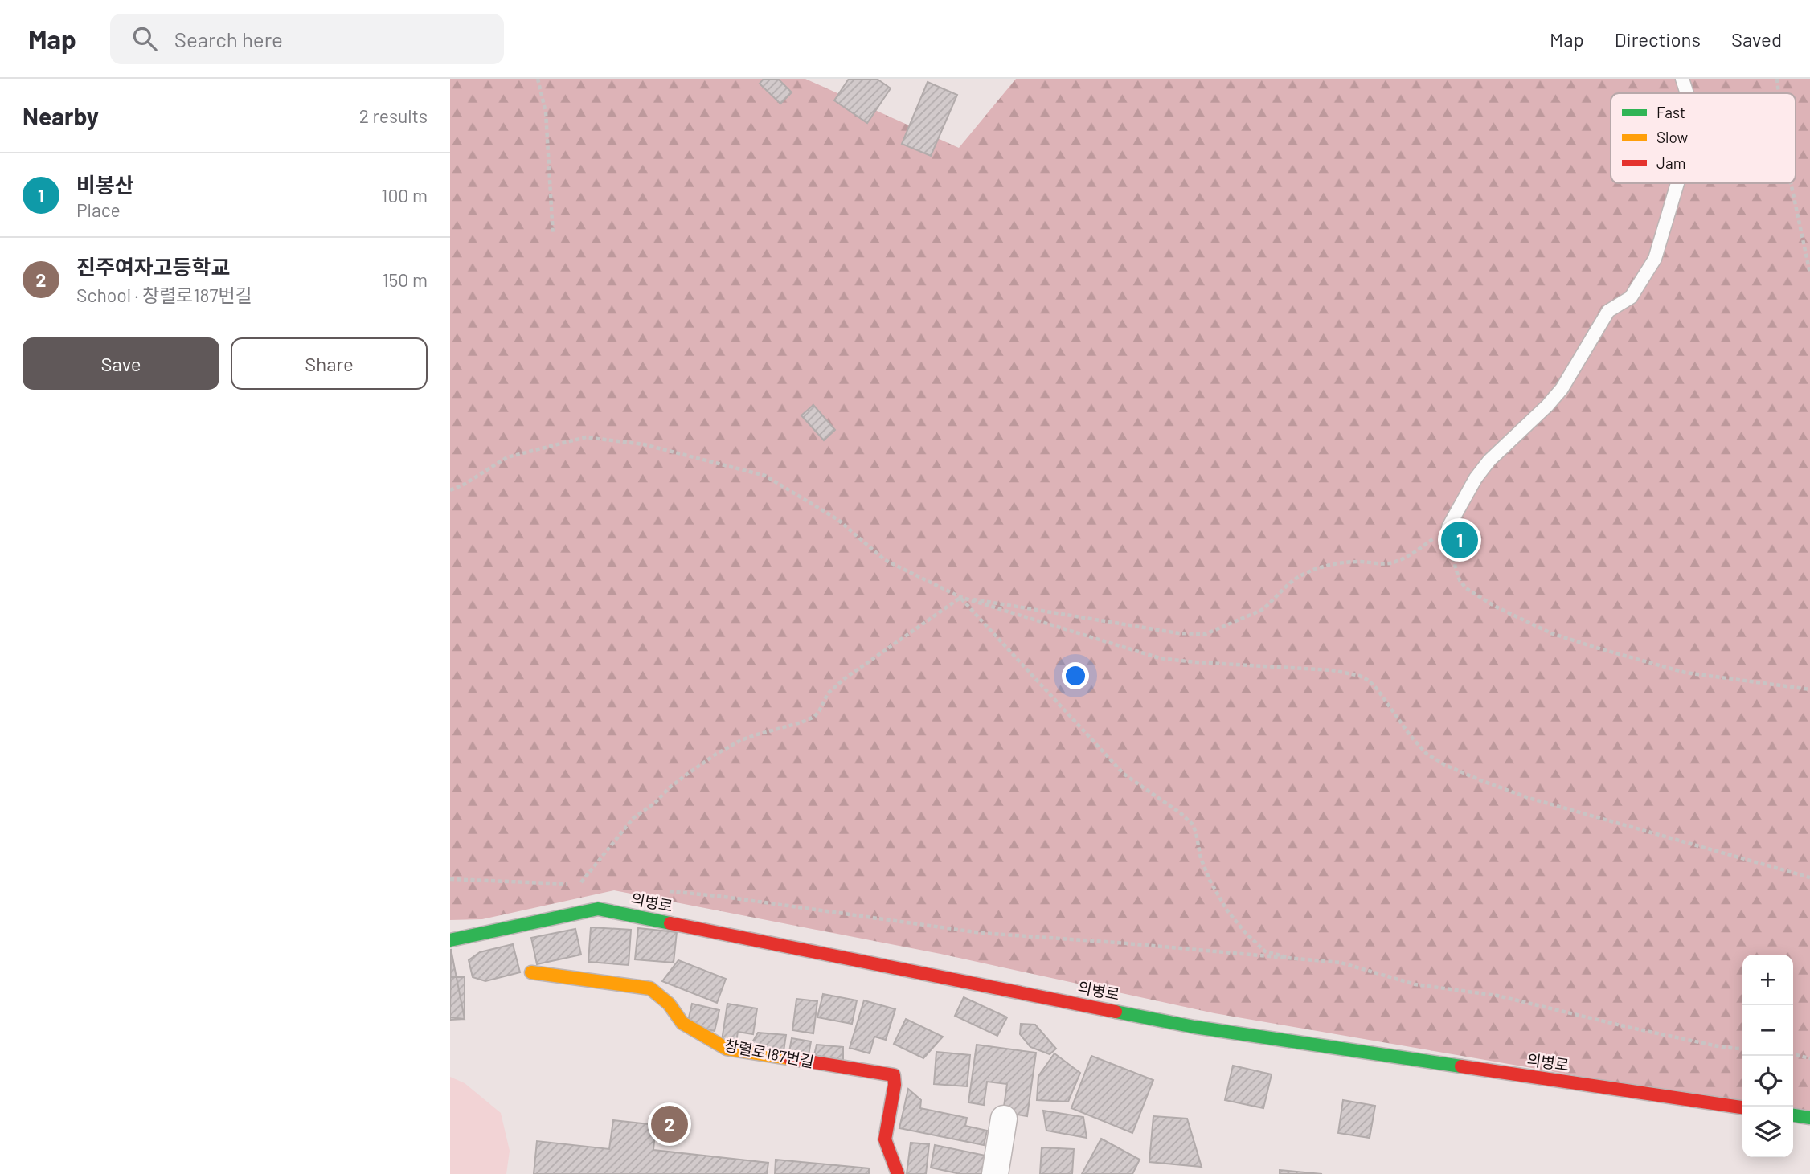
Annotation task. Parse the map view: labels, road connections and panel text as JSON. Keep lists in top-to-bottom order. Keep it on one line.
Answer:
{"streets":{"street":["의병로","창렬로187번길"]},"legend":["Fast","Slow","Jam"],"page":{"header":"Map","search":"Search here","nav":["Map","Directions","Saved"],"heading":["Nearby","2 results"],"list":[{"mark":"1","name":"비봉산","note":"Place","value":"100 m"},{"mark":"2","name":"진주여자고등학교","note":"School · 창렬로187번길","value":"150 m"}],"buttons":["Save","Share"],"pins":["1","2"],"map_buttons":["+","−"]}}
